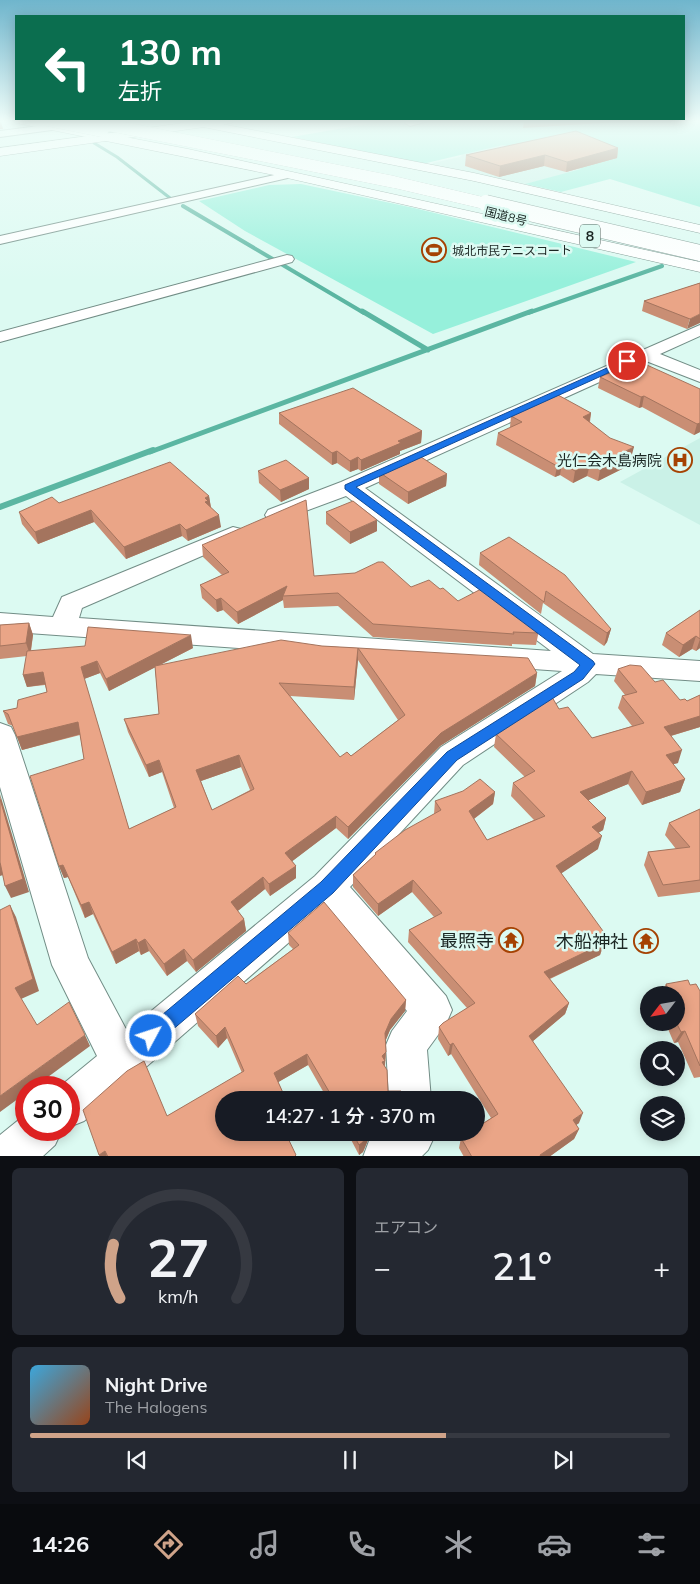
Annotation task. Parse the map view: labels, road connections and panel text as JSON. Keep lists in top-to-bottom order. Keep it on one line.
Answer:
{"streets":{"main road":["国道8号","8"]},"places":{"sports":["城北市民テニスコート"],"hospital":["光仁会木島病院"],"temple":["最照寺","木船神社"]},"north":"bottom left","page":{"turn":["130 m","左折"],"limit":"30","trip":"14:27 · 1 分 · 370 m","tile":"エアコン","heat":["−","21°","+"],"song":["Night Drive","The Halogens"],"tabs":"14:26","gauge":["27","km/h"]}}
